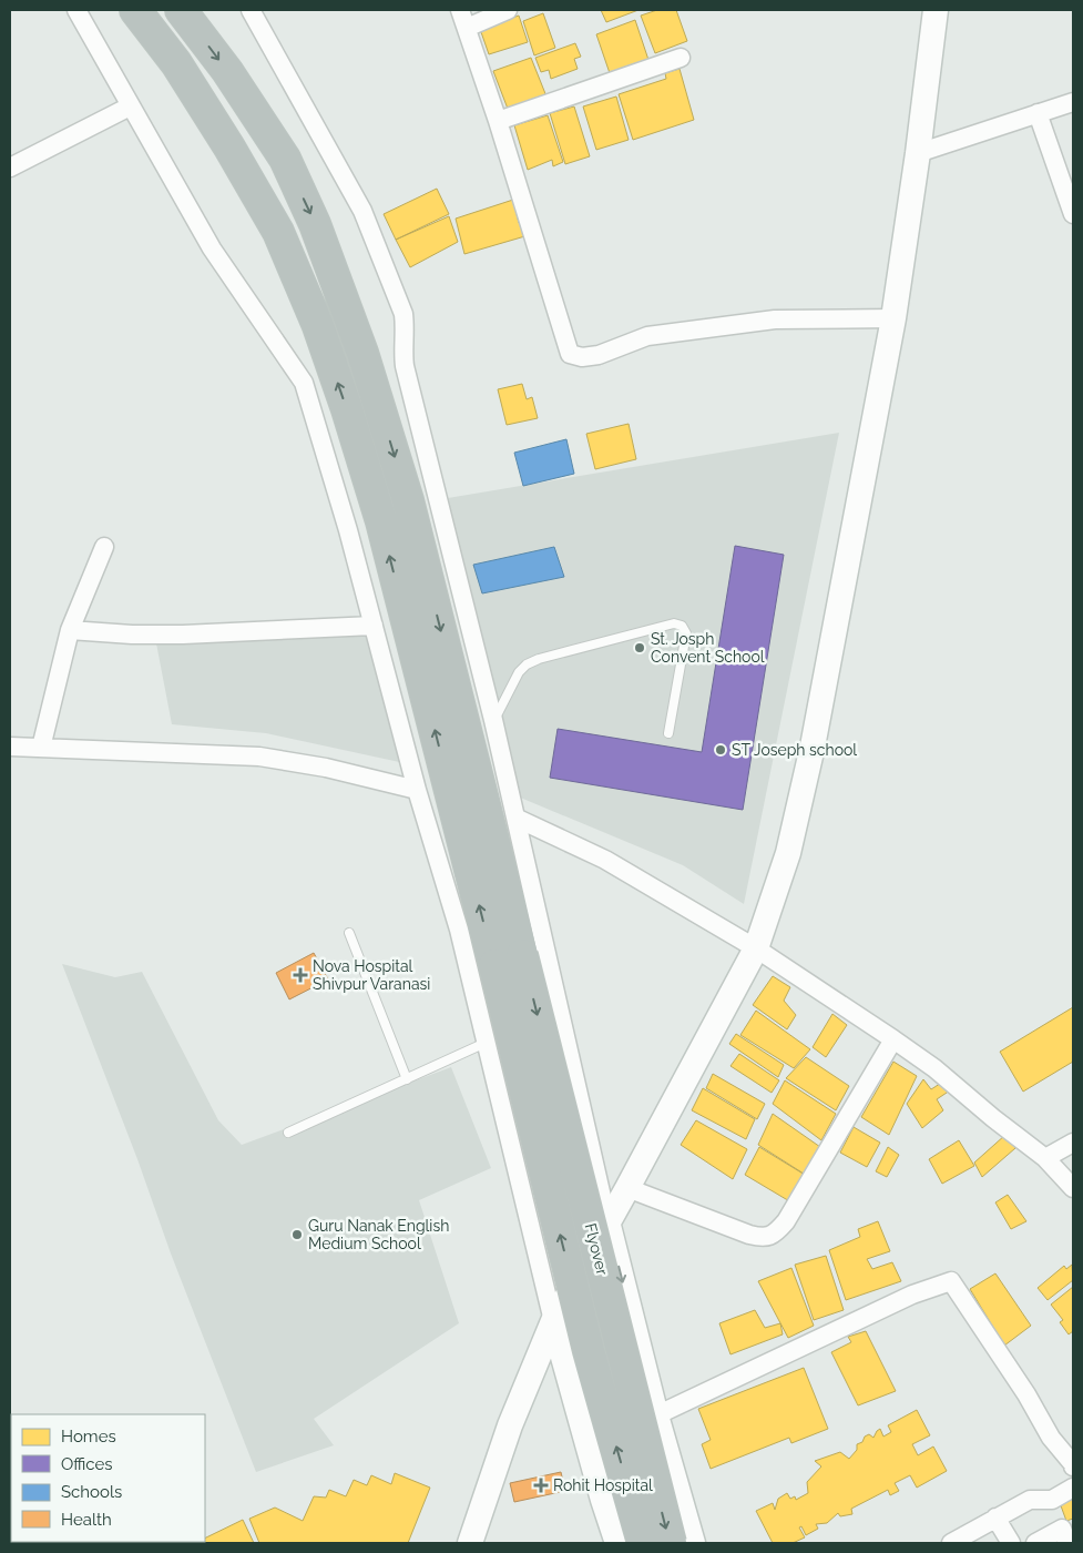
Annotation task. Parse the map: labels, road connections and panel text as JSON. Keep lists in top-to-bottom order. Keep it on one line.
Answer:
{"streets":{"highway":["Flyover"]},"places":{"other":["St. Josph Convent School","ST Joseph school","Guru Nanak English Medium School"],"health":["Nova Hospital Shivpur Varanasi","Rohit Hospital"]},"legend":["Homes","Offices","Schools","Health"]}
